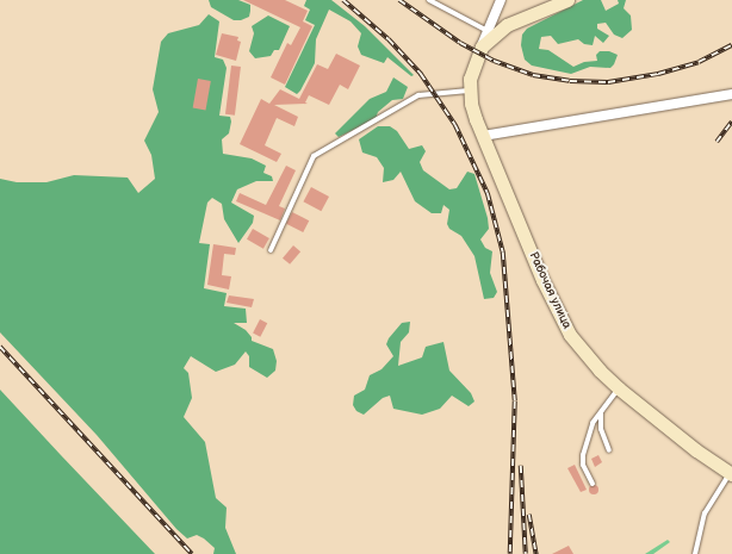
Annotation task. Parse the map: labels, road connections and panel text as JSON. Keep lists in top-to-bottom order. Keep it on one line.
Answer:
{"streets":{"street":["Рабочая улица"]}}
